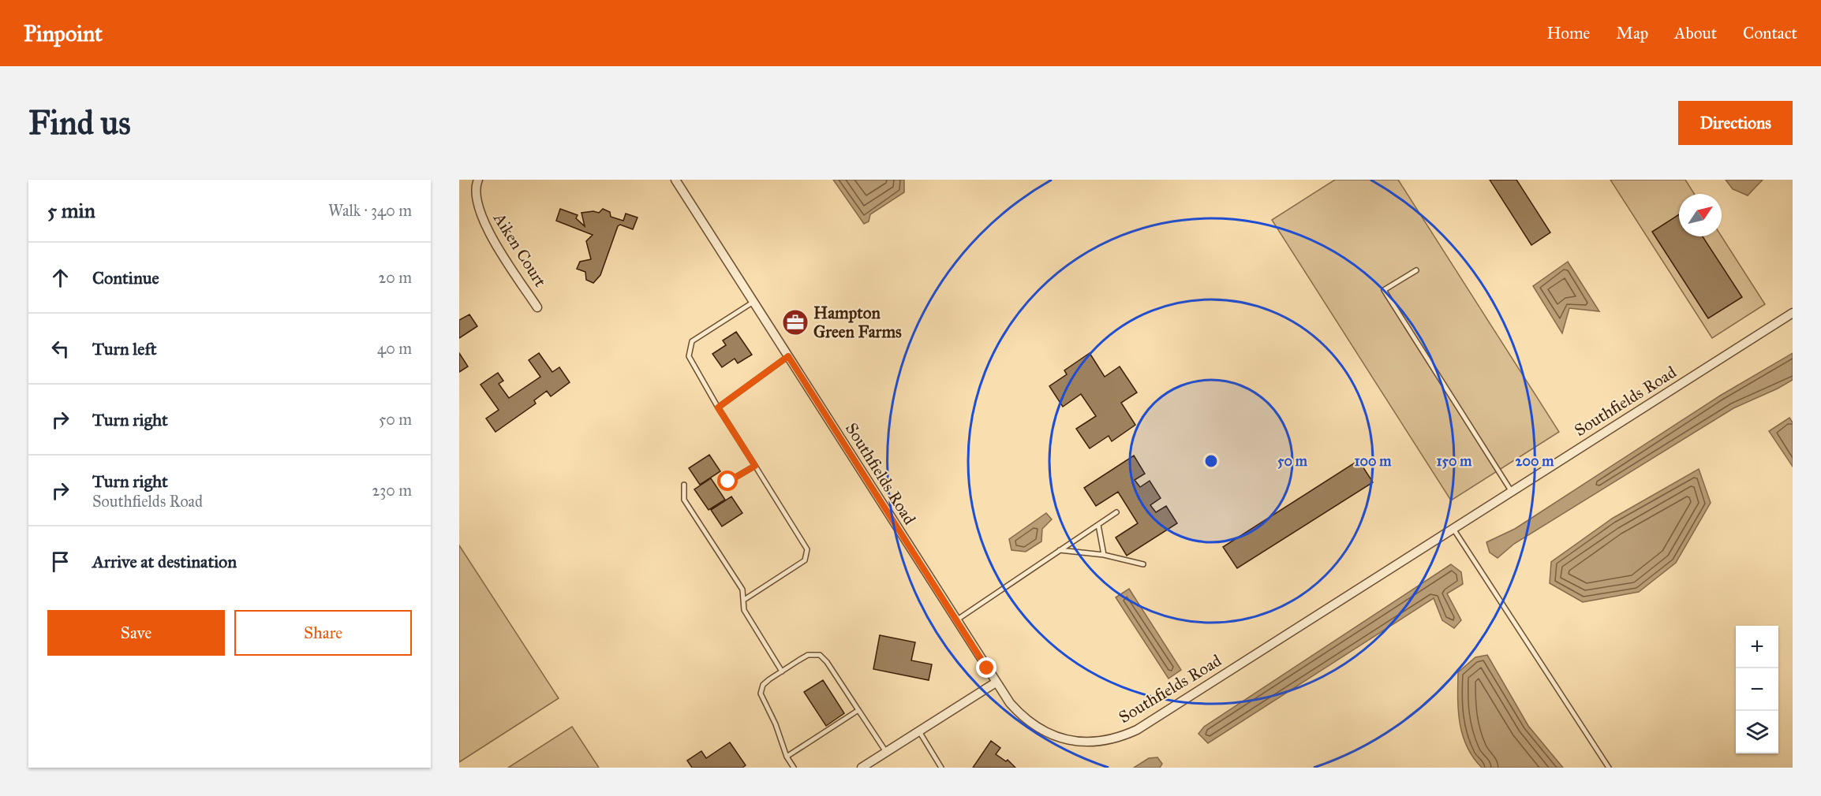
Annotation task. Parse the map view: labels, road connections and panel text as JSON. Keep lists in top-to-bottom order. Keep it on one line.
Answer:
{"streets":{"street":["Aiken Court","Southfields Road"]},"places":{"office":["Hampton Green Farms"]},"north":"top right","page":{"header":"Pinpoint","nav":["Home","Map","About","Contact"],"buttons":["Directions",["Save","Share"]],"title":"Find us","heading":["5 min","Walk · 340 m"],"list":[["Continue","20 m"],["Turn left","40 m"],["Turn right","50 m"],["Turn right","Southfields Road","230 m"],"Arrive at destination"],"map_buttons":["+","−"]},"rings":["50 m","100 m","150 m","200 m"]}
